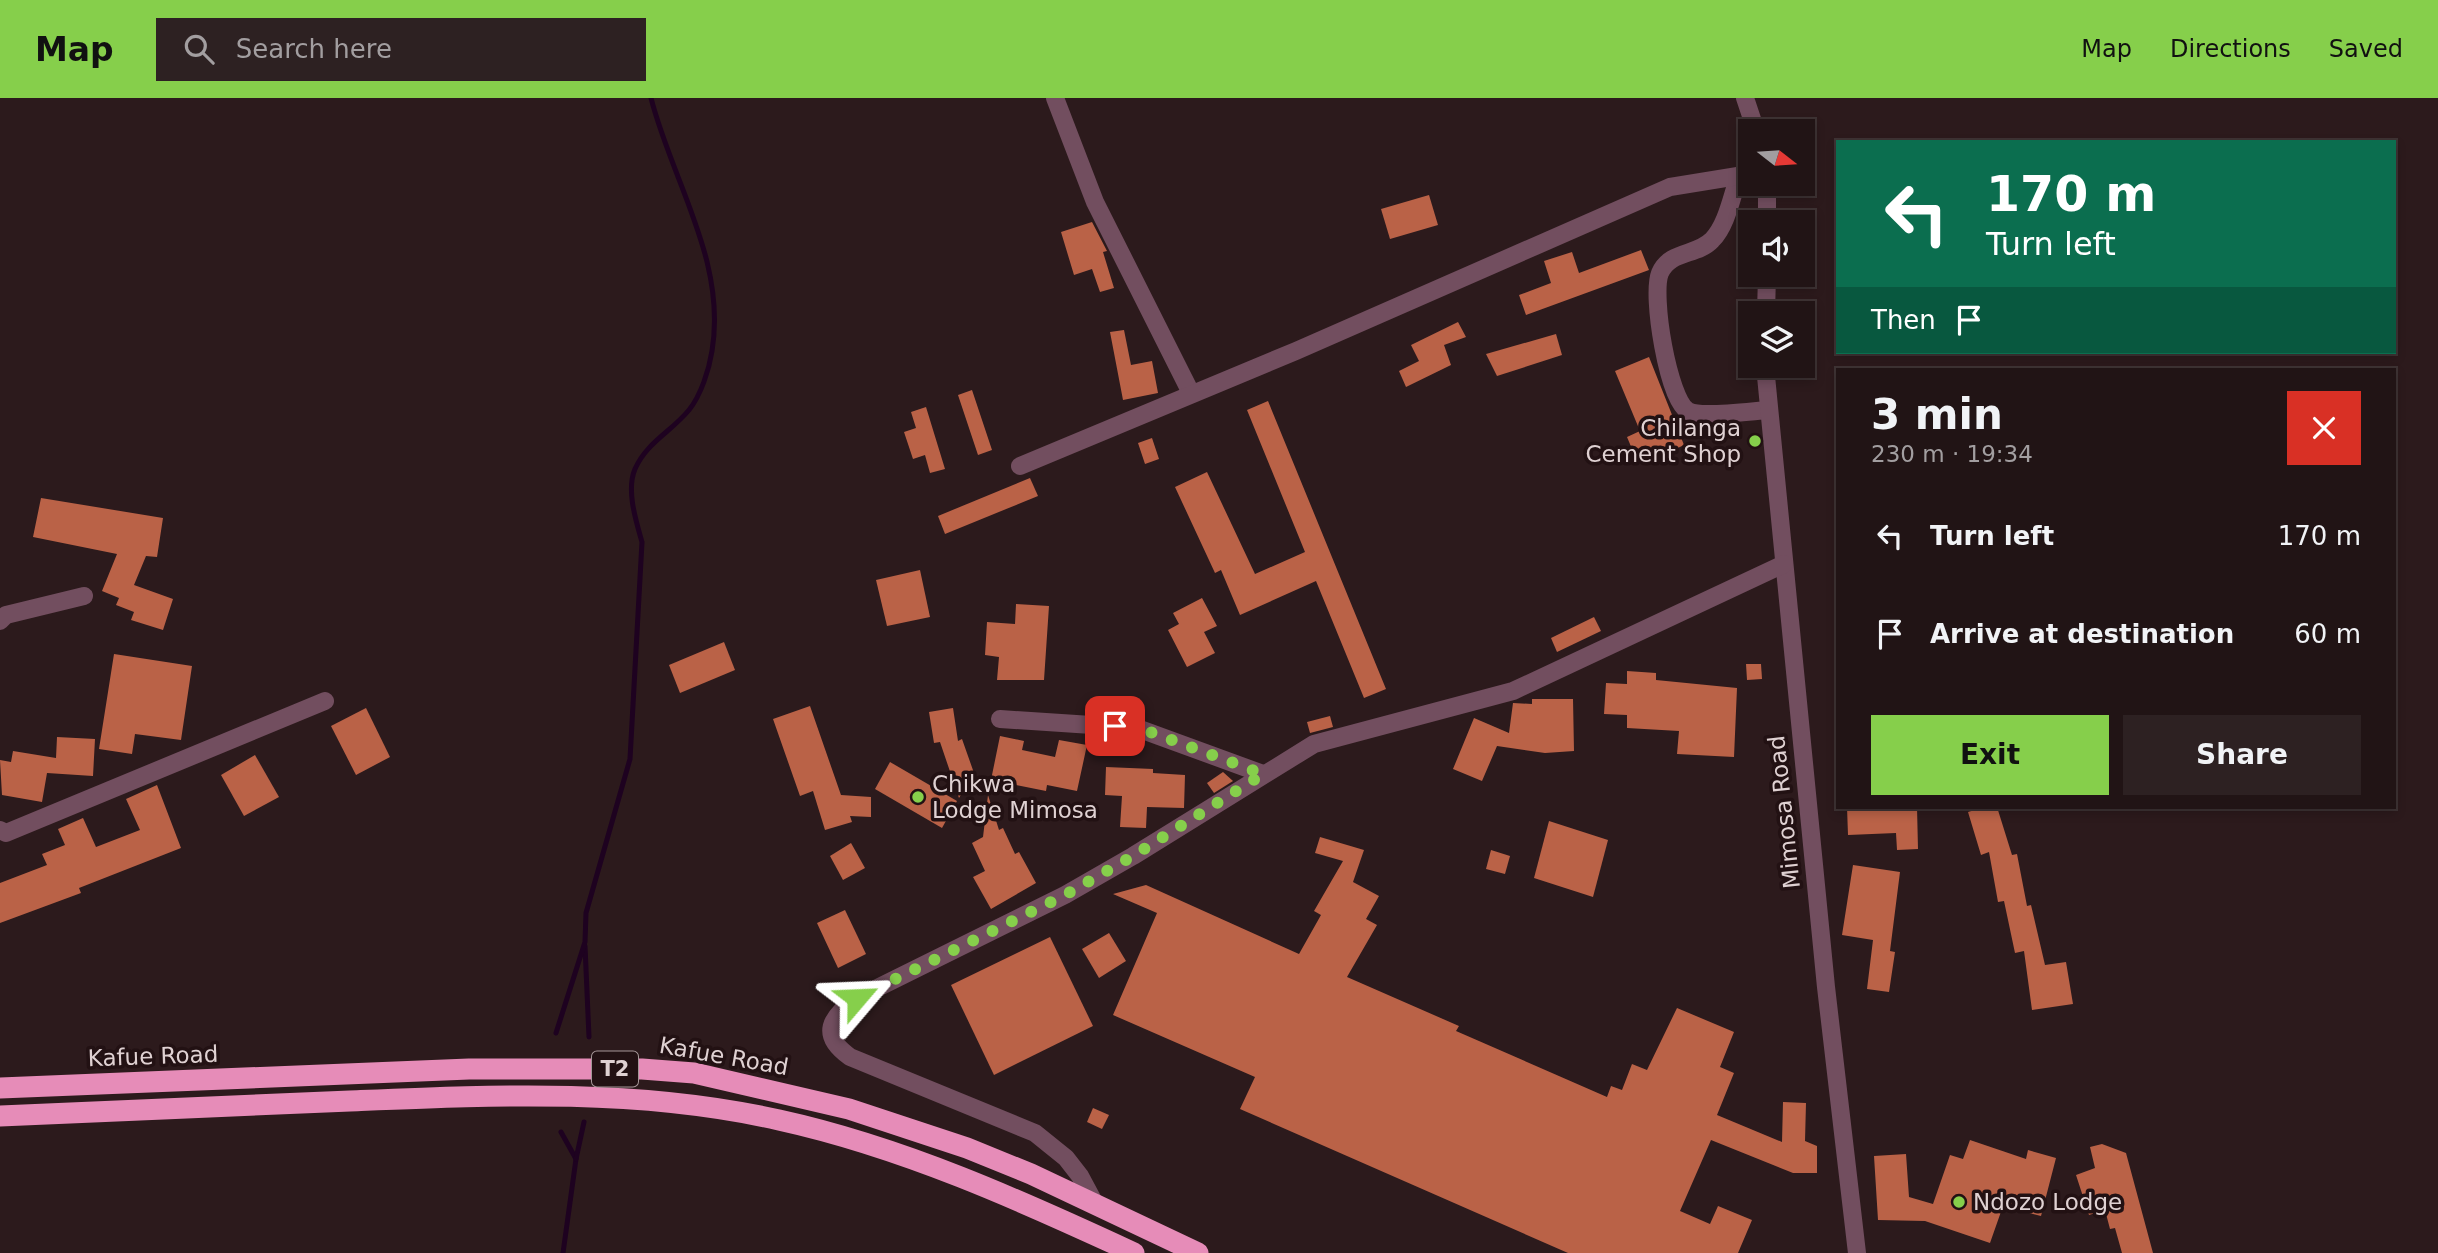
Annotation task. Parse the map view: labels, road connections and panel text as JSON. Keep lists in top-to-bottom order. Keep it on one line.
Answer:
{"streets":{"highway":["Kafue Road","T2"],"street":["Mimosa Road"]},"places":["Chilanga Cement Shop","Chikwa Lodge Mimosa","Ndozo Lodge"],"north":"right","page":{"header":"Map","search":"Search here","nav":["Map","Directions","Saved"],"turn":["170 m","Turn left"],"then":"Then","heading":["3 min","230 m · 19:34"],"list":[{"name":"Turn left","value":"170 m"},{"name":"Arrive at destination","value":"60 m"}],"buttons":["Exit","Share"]}}
